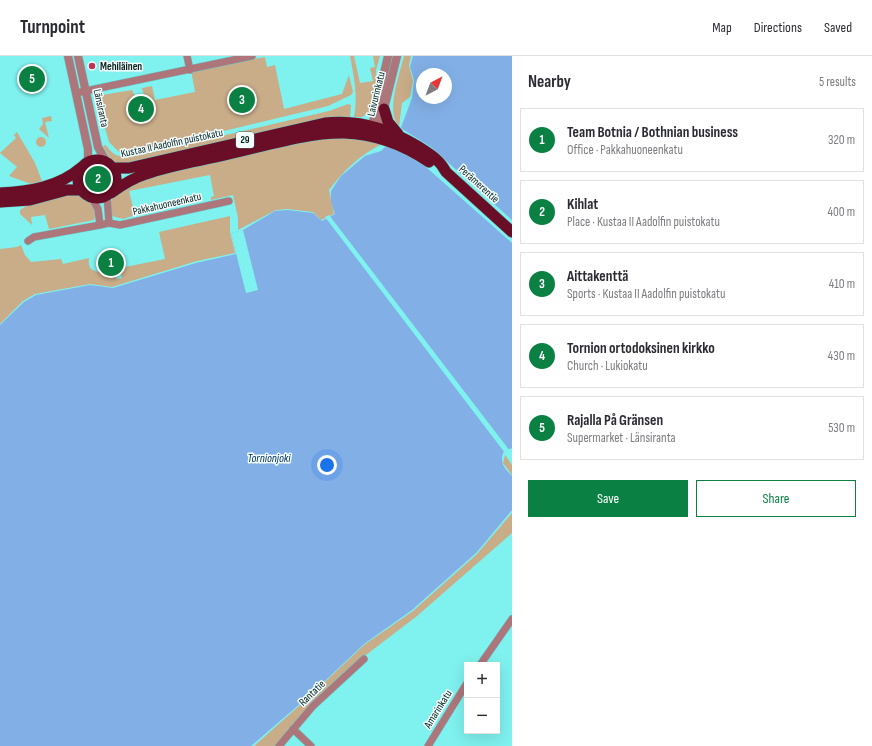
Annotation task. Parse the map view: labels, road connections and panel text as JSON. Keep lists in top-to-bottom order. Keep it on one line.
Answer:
{"streets":{"highway":["29","Kustaa II Aadolfin puistokatu","Perämerentie"],"street":["Laivurinkatu","Länsiranta","Pakkahuoneenkatu","Rantatie","Amarinkatu"]},"crossings":[["Laivurinkatu","Kustaa II Aadolfin puistokatu"],["Laivurinkatu","Perämerentie"],["Länsiranta","29"],["Länsiranta","Kustaa II Aadolfin puistokatu"],["29","Kustaa II Aadolfin puistokatu"],["Kustaa II Aadolfin puistokatu","Perämerentie"]],"water":["Tornionjoki"],"places":["Mehiläinen"],"north":"top right","page":{"header":"Turnpoint","nav":["Map","Directions","Saved"],"heading":["Nearby","5 results"],"pins":["5","3","4","2","1"],"list":[{"mark":"1","name":"Team Botnia / Bothnian business","note":"Office · Pakkahuoneenkatu","value":"320 m"},{"mark":"2","name":"Kihlat","note":"Place · Kustaa II Aadolfin puistokatu","value":"400 m"},{"mark":"3","name":"Aittakenttä","note":"Sports · Kustaa II Aadolfin puistokatu","value":"410 m"},{"mark":"4","name":"Tornion ortodoksinen kirkko","note":"Church · Lukiokatu","value":"430 m"},{"mark":"5","name":"Rajalla På Gränsen","note":"Supermarket · Länsiranta","value":"530 m"}],"buttons":["Save","Share"],"map_buttons":["+","−"]}}
